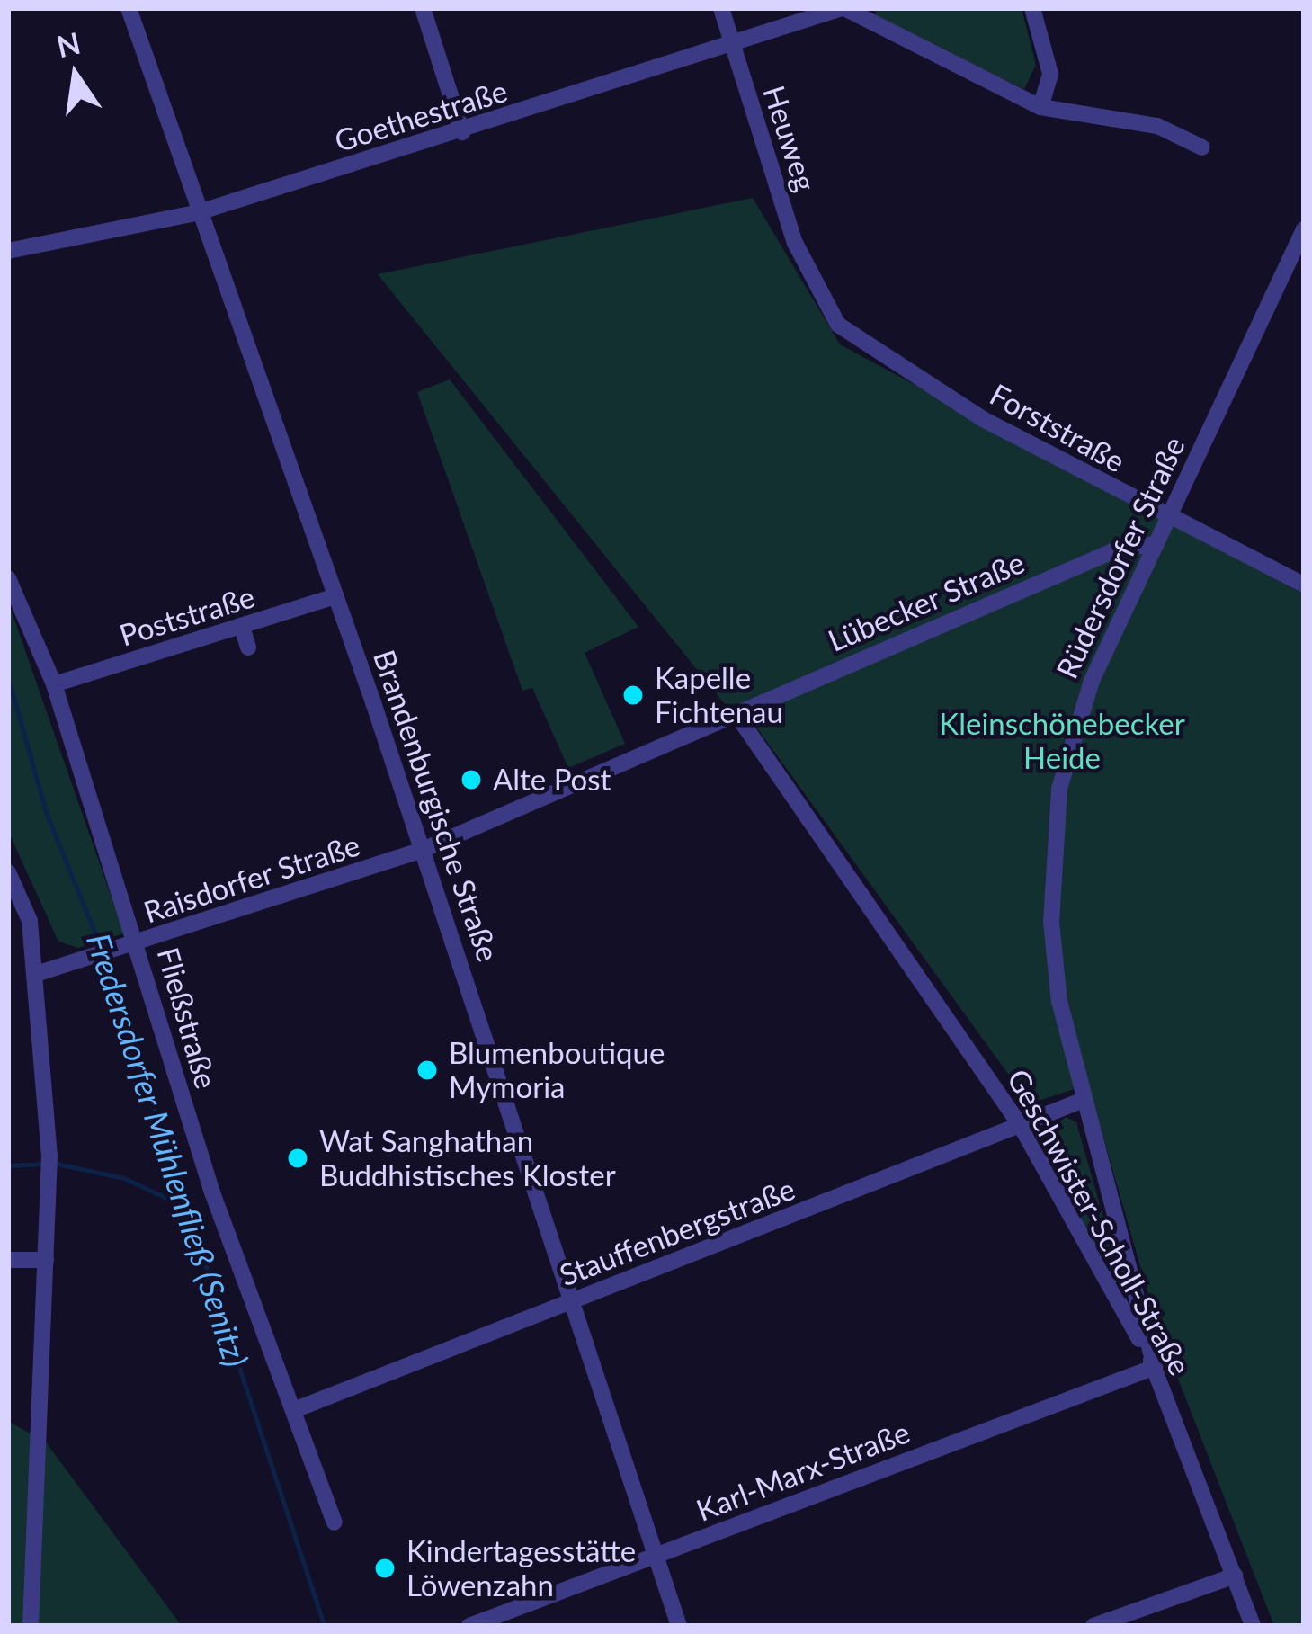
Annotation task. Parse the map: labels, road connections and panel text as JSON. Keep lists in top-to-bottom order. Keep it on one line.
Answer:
{"streets":{"street":["Goethestraße","Heuweg","Forststraße","Rüdersdorfer Straße","Lübecker Straße","Poststraße","Brandenburgische Straße","Raisdorfer Straße","Fließstraße","Geschwister-Scholl-Straße","Stauffenbergstraße","Karl-Marx-Straße"]},"crossings":[["Goethestraße","Heuweg"],["Goethestraße","Brandenburgische Straße"],["Heuweg","Forststraße"],["Forststraße","Rüdersdorfer Straße"],["Rüdersdorfer Straße","Lübecker Straße"],["Rüdersdorfer Straße","Geschwister-Scholl-Straße"],["Rüdersdorfer Straße","Stauffenbergstraße"],["Rüdersdorfer Straße","Karl-Marx-Straße"],["Lübecker Straße","Brandenburgische Straße"],["Lübecker Straße","Raisdorfer Straße"],["Lübecker Straße","Geschwister-Scholl-Straße"],["Poststraße","Brandenburgische Straße"],["Poststraße","Fließstraße"],["Brandenburgische Straße","Raisdorfer Straße"],["Brandenburgische Straße","Stauffenbergstraße"],["Brandenburgische Straße","Karl-Marx-Straße"],["Raisdorfer Straße","Fließstraße"],["Fließstraße","Stauffenbergstraße"],["Geschwister-Scholl-Straße","Stauffenbergstraße"],["Geschwister-Scholl-Straße","Karl-Marx-Straße"]],"water":["Fredersdorfer Mühlenfließ (Senitz)"],"parks":["Kleinschönebecker Heide"],"places":["Kapelle Fichtenau","Alte Post","Blumenboutique Mymoria","Wat Sanghathan Buddhistisches Kloster","Kindertagesstätte Löwenzahn"],"north":"top"}
